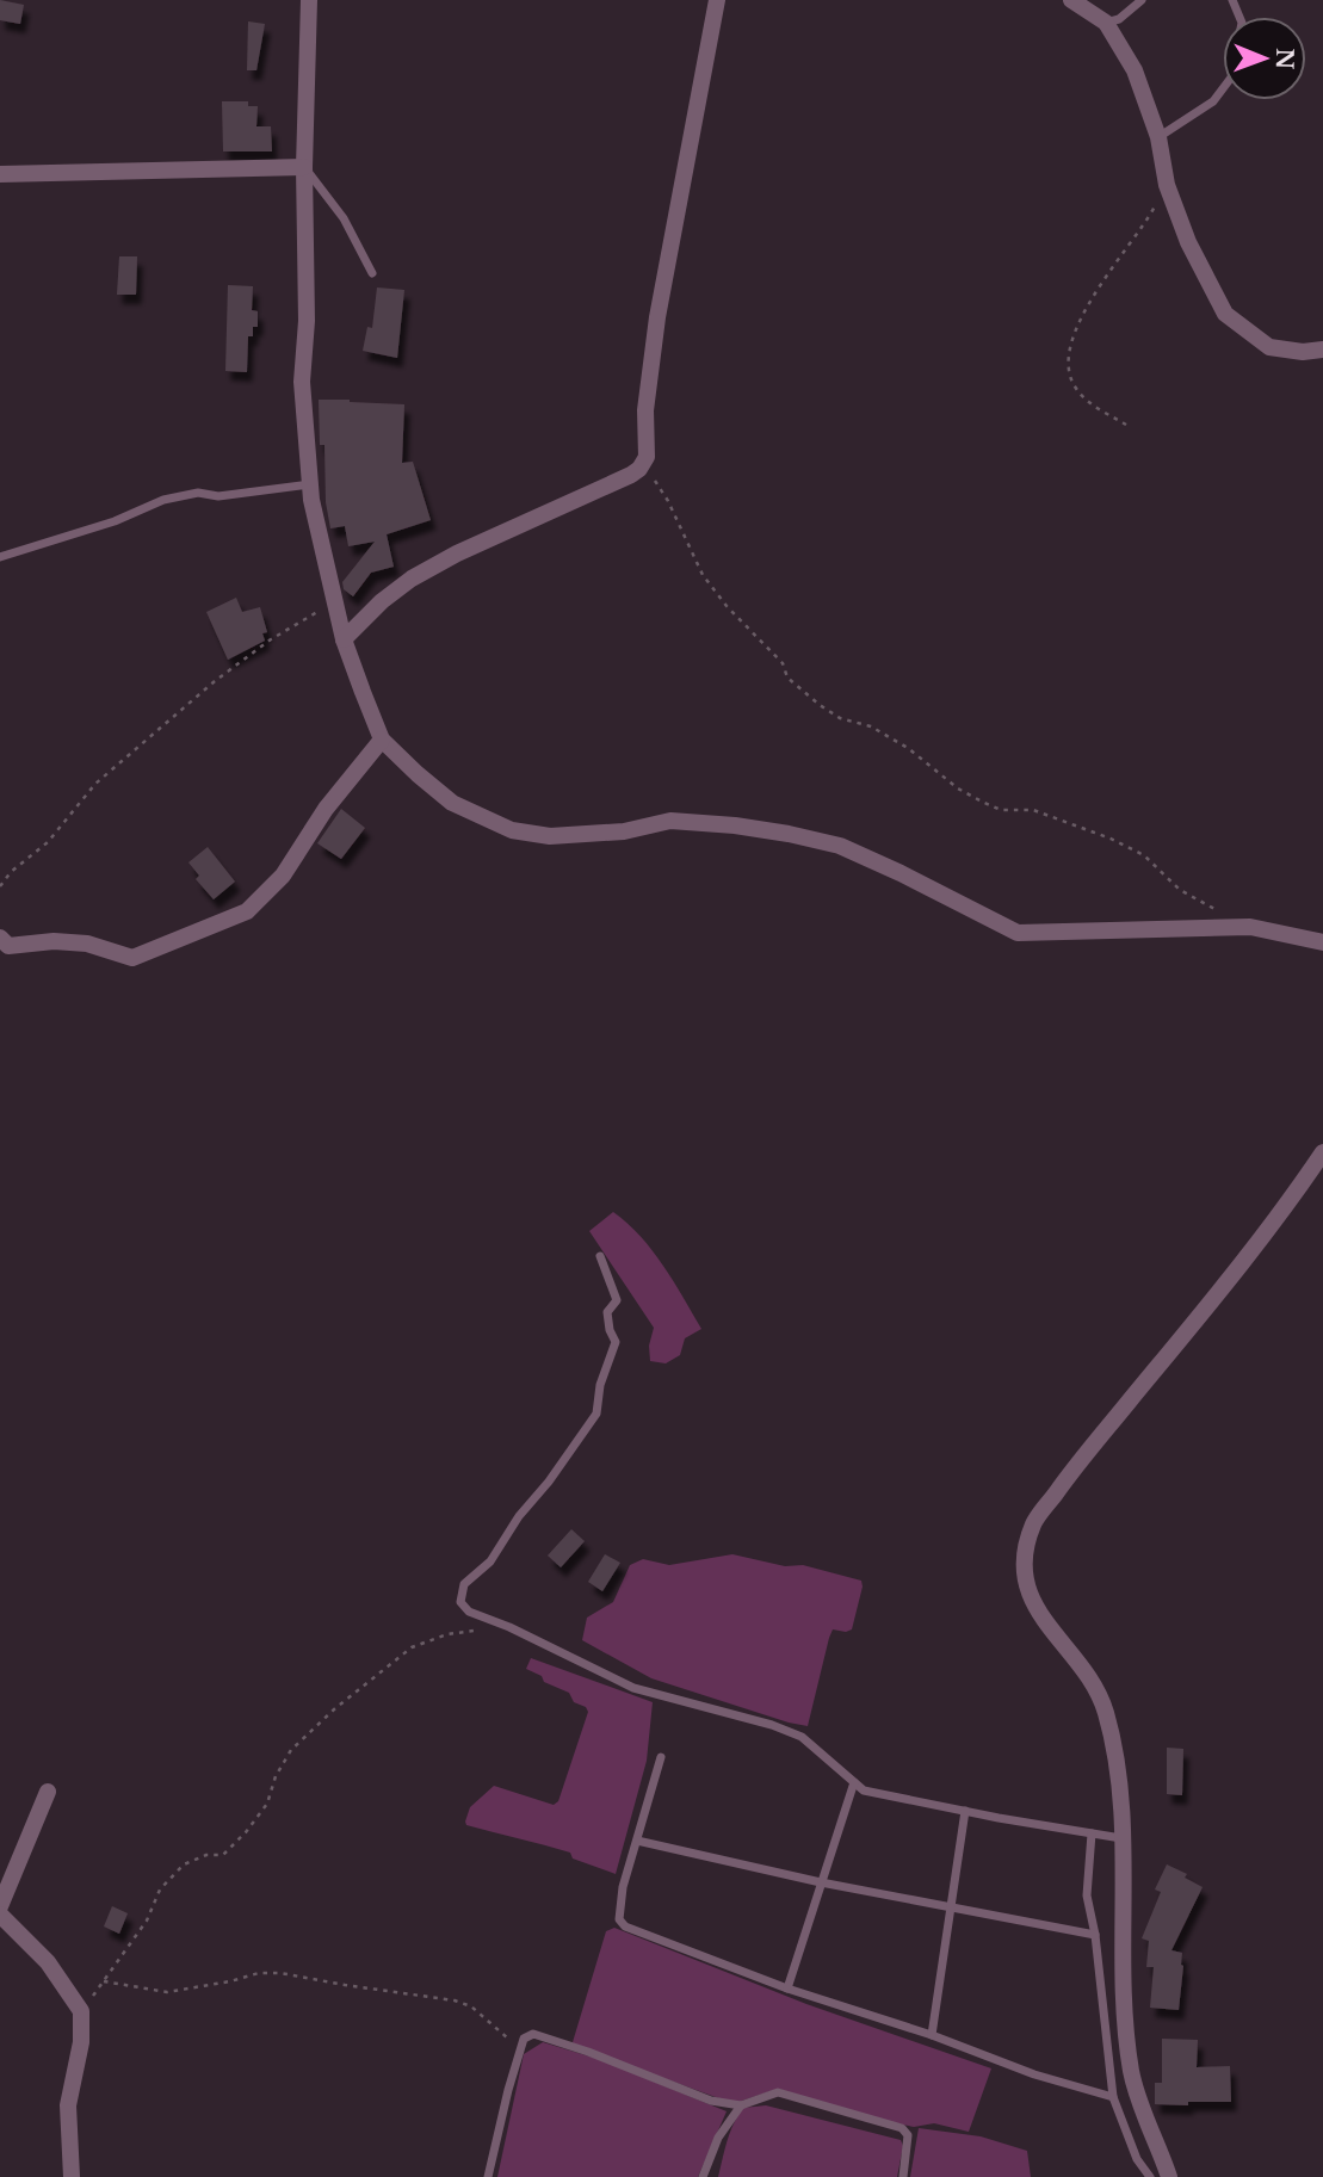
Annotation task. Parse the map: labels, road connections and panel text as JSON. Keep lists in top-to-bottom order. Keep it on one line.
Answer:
{"north":"right"}
